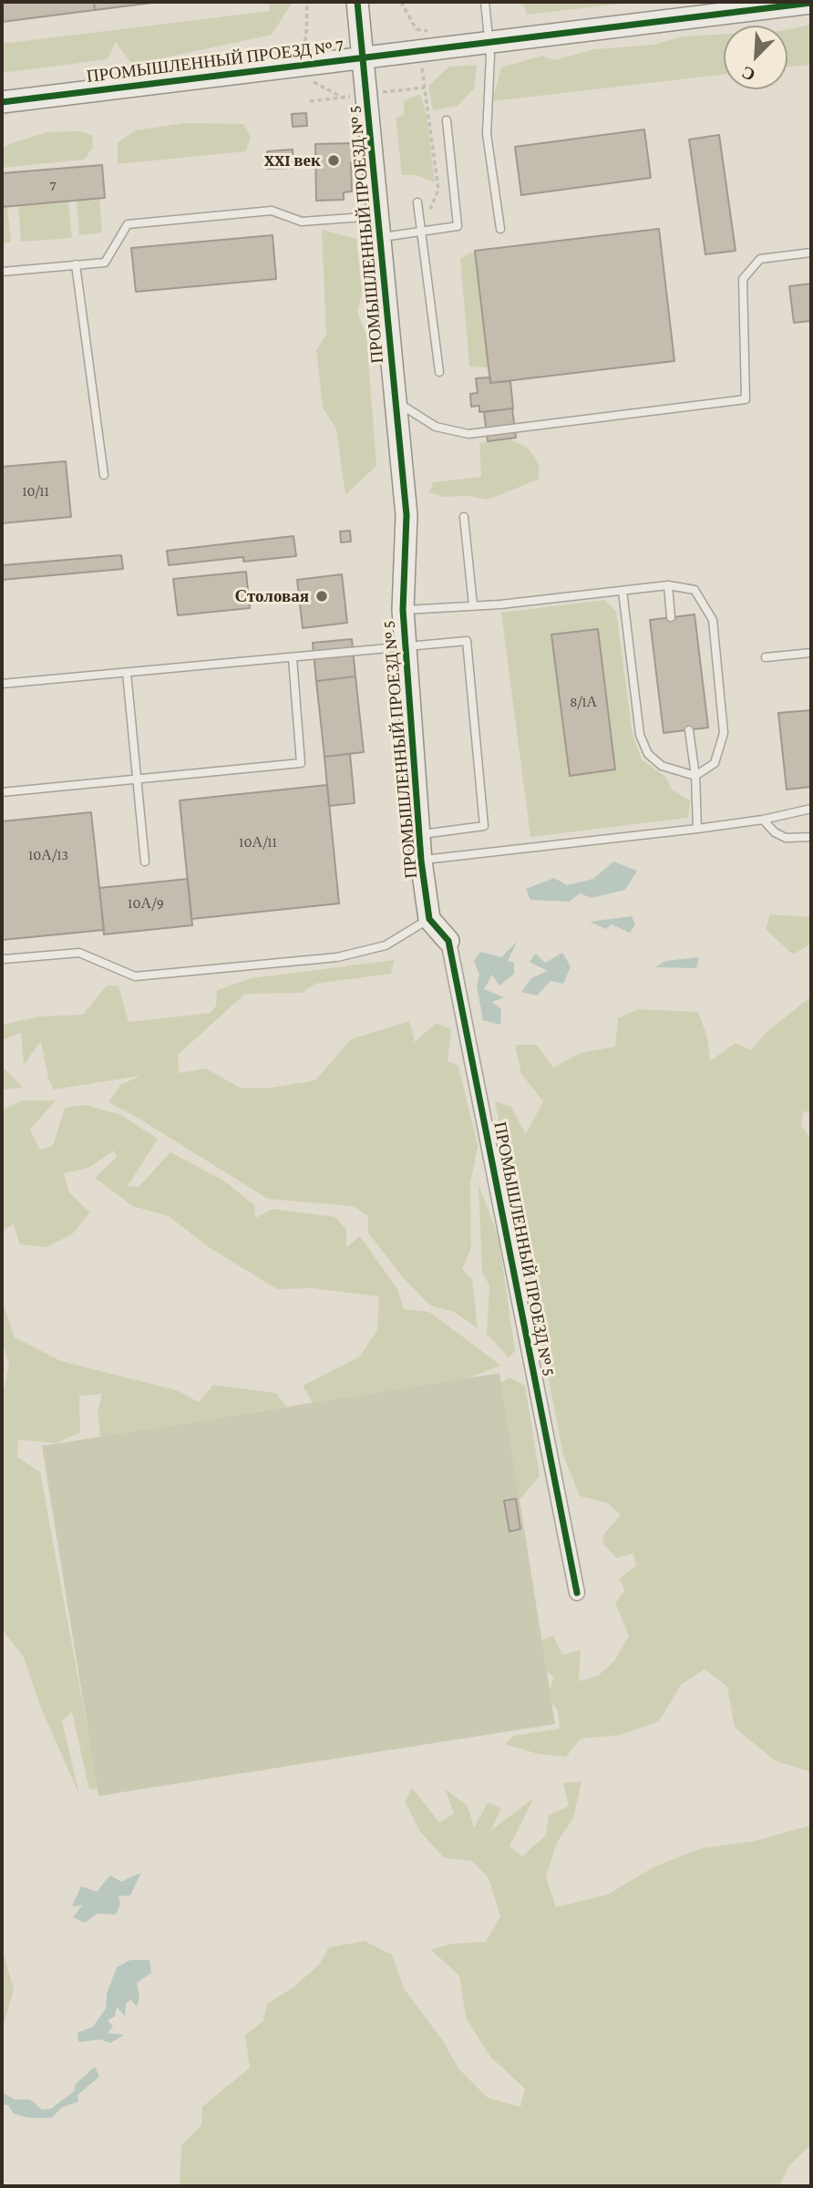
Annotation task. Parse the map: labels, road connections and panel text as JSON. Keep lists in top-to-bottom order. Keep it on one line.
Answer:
{"streets":{"street":["ПРОМЫШЛЕННЫЙ ПРОЕЗД № 7","ПРОМЫШЛЕННЫЙ ПРОЕЗД № 5"]},"crossings":[["ПРОМЫШЛЕННЫЙ ПРОЕЗД № 7","ПРОМЫШЛЕННЫЙ ПРОЕЗД № 5"]],"places":["XXI век","Столовая"],"house_numbers":["7","10/11","8/1А","10А/11","10А/13","10А/9"],"north":"bottom left"}
